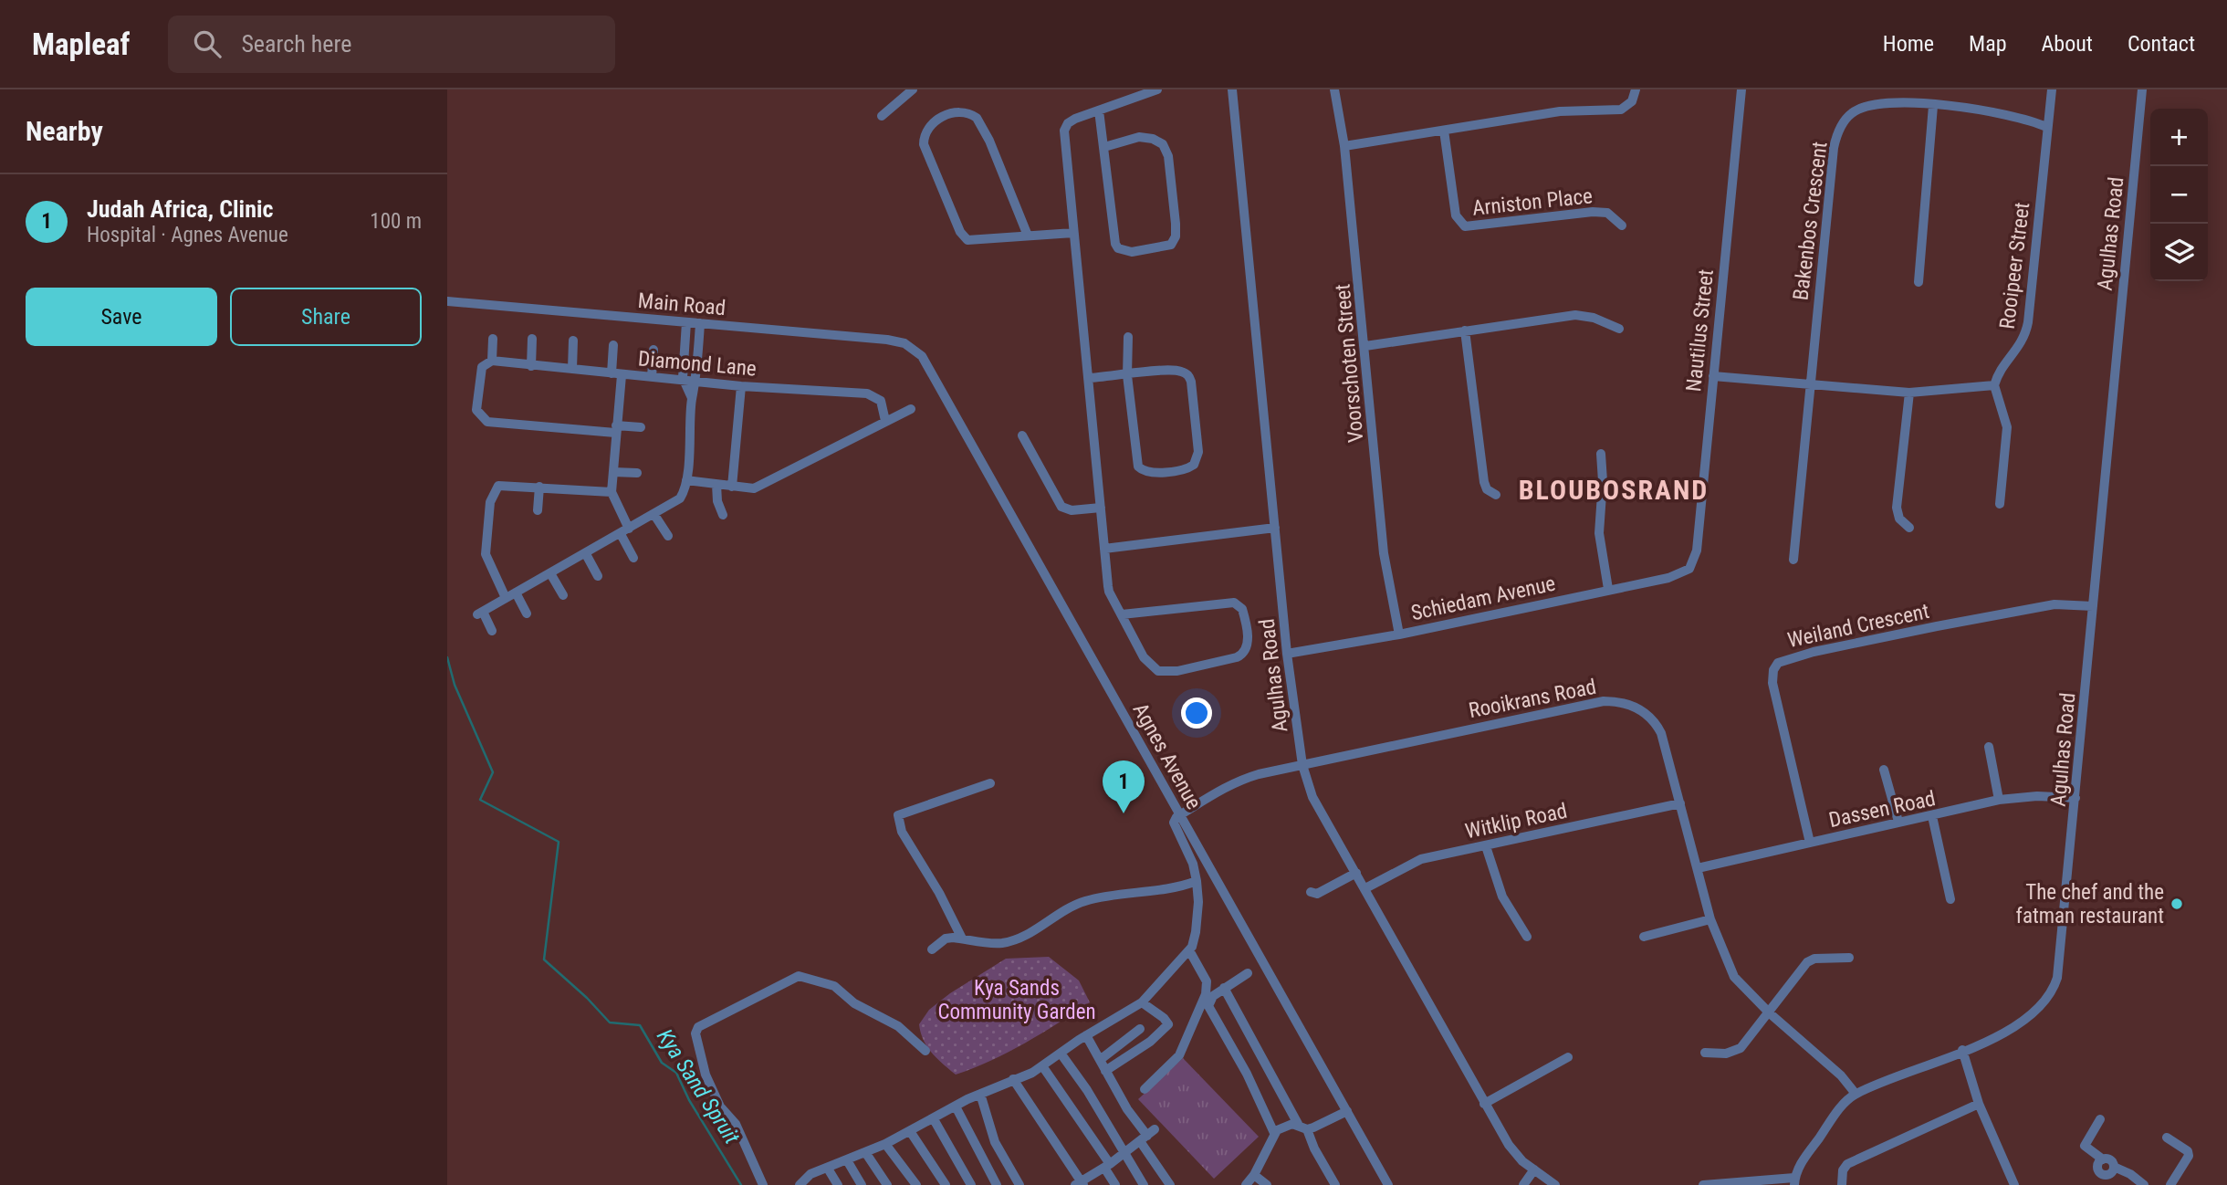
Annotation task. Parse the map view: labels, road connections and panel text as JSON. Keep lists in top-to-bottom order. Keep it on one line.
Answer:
{"streets":{"street":["Arniston Place","Bakenbos Crescent","Agulhas Road","Rooipeer Street","Main Road","Nautilus Street","Diamond Lane","Voorschoten Street","Schiedam Avenue","Weiland Crescent","Rooikrans Road","Agnes Avenue","Dassen Road","Witklip Road"]},"crossings":[["Bakenbos Crescent","Rooipeer Street"],["Agulhas Road","Schiedam Avenue"],["Agulhas Road","Weiland Crescent"],["Agulhas Road","Rooikrans Road"],["Agulhas Road","Dassen Road"],["Agulhas Road","Witklip Road"],["Main Road","Agnes Avenue"],["Nautilus Street","Schiedam Avenue"],["Voorschoten Street","Schiedam Avenue"],["Weiland Crescent","Dassen Road"],["Rooikrans Road","Agnes Avenue"],["Rooikrans Road","Dassen Road"],["Rooikrans Road","Witklip Road"]],"districts":["BLOUBOSRAND"],"water":["Kya Sand Spruit"],"parks":["Kya Sands Community Garden"],"places":["The chef and the fatman restaurant"],"page":{"header":"Mapleaf","search":"Search here","nav":["Home","Map","About","Contact"],"heading":"Nearby","map_buttons":["+","−"],"list":[{"mark":"1","name":"Judah Africa, Clinic","note":"Hospital · Agnes Avenue","value":"100 m"}],"buttons":["Save","Share"],"pins":"1"}}
